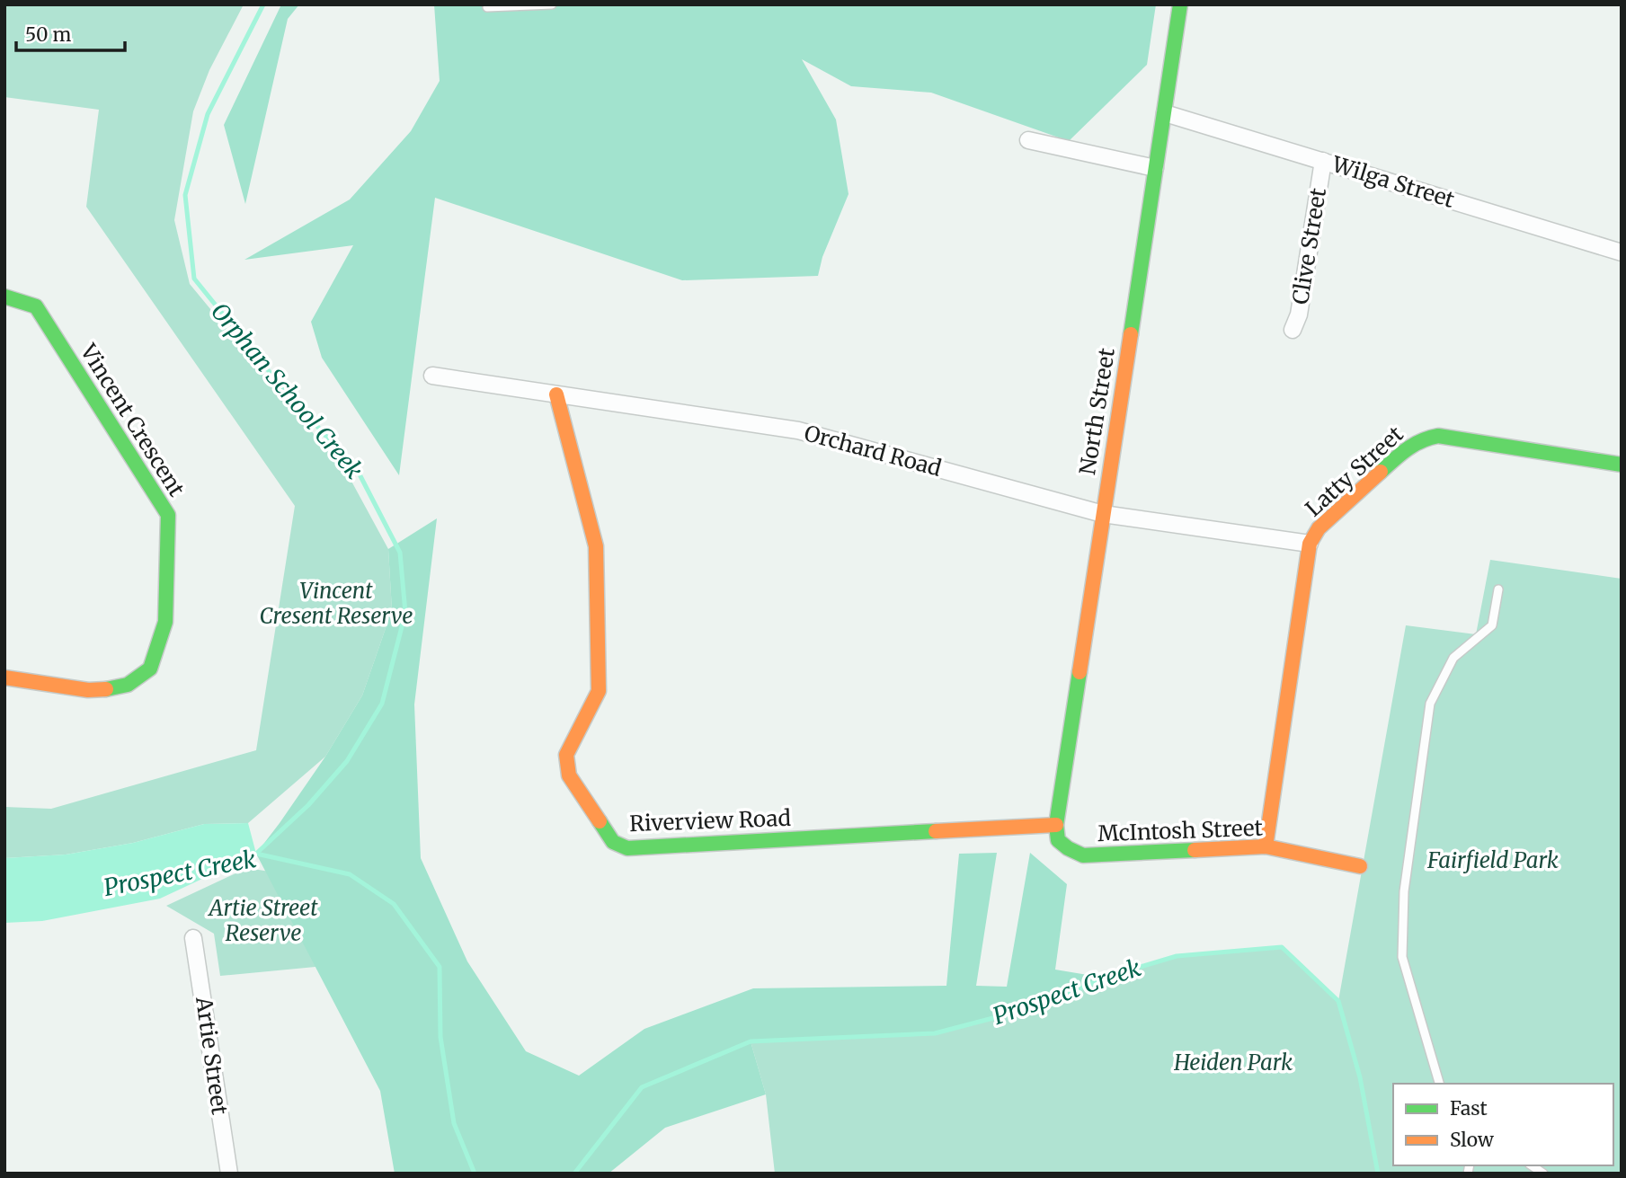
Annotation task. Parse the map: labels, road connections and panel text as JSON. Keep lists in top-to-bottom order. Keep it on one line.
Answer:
{"streets":{"street":["Wilga Street","Clive Street","North Street","Vincent Crescent","Orchard Road","Latty Street","Riverview Road","McIntosh Street","Artie Street"]},"crossings":[["Wilga Street","Clive Street"],["Wilga Street","North Street"],["North Street","Orchard Road"],["North Street","Riverview Road"],["North Street","McIntosh Street"],["Orchard Road","Latty Street"],["Orchard Road","Riverview Road"],["Latty Street","McIntosh Street"],["Riverview Road","McIntosh Street"]],"water":["Orphan School Creek","Prospect Creek"],"parks":["Vincent Cresent Reserve","Fairfield Park","Artie Street Reserve","Heiden Park"],"legend":["Fast","Slow"],"scale_bar":"50 m"}
